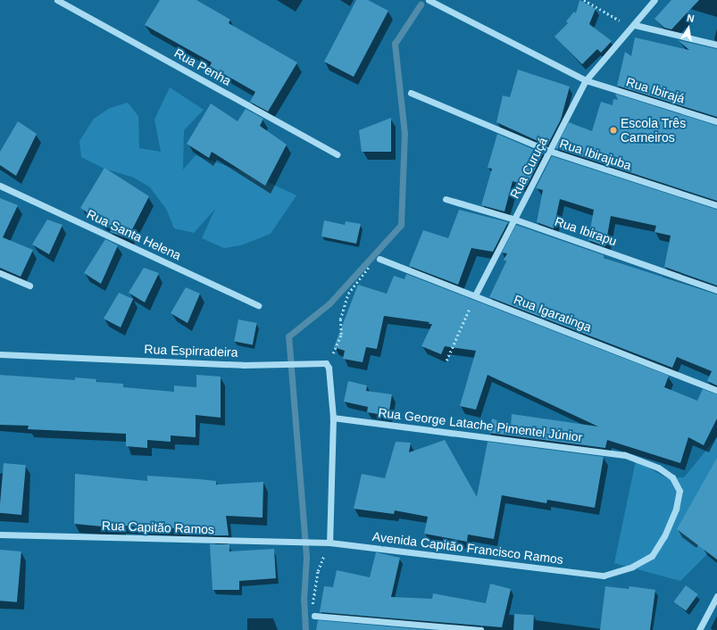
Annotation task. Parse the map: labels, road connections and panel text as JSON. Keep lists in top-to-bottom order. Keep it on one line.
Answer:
{"streets":{"street":["Rua Penha","Rua Ibirajá","Rua Ibirajuba","Rua Curuçá","Rua Ibirapu","Rua Santa Helena","Rua Igaratinga","Rua Espirradeira","Rua George Latache Pimentel Júnior","Rua Capitão Ramos","Avenida Capitão Francisco Ramos"]},"crossings":[["Rua Ibirajá","Rua Curuçá"],["Rua Ibirajuba","Rua Curuçá"],["Rua Curuçá","Rua Ibirapu"],["Rua Curuçá","Rua Igaratinga"],["Rua George Latache Pimentel Júnior","Avenida Capitão Francisco Ramos"],["Rua Capitão Ramos","Avenida Capitão Francisco Ramos"]],"places":["Escola Três Carneiros"],"north":"top"}
